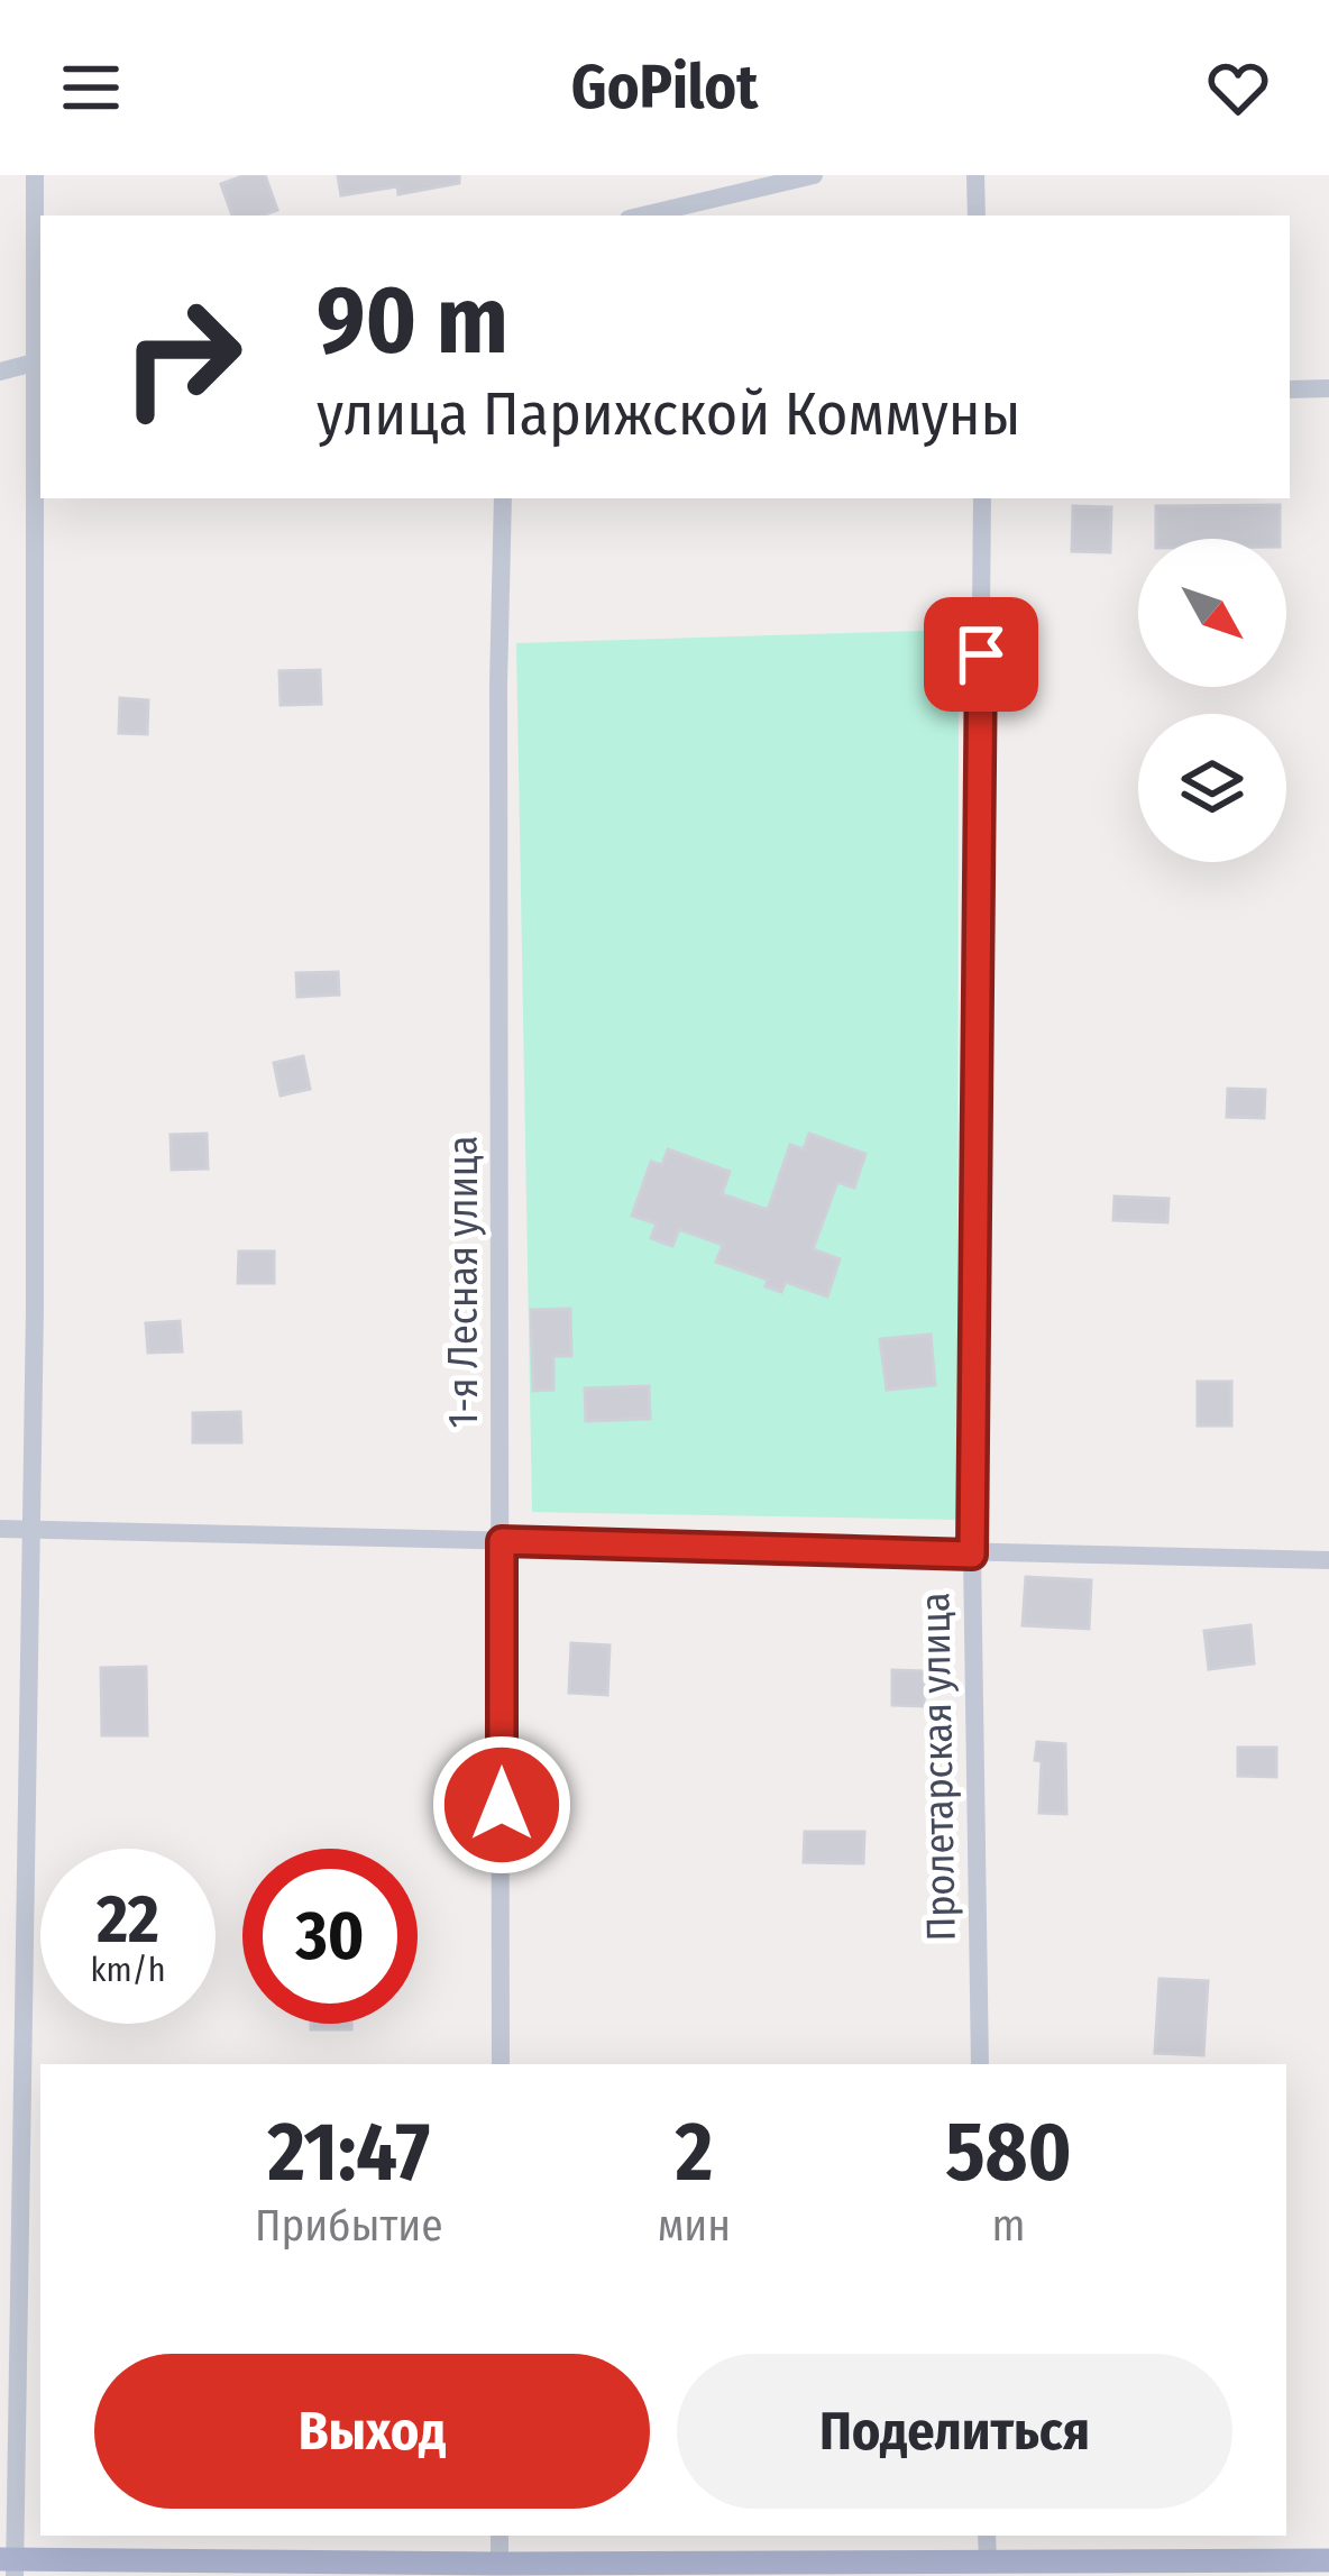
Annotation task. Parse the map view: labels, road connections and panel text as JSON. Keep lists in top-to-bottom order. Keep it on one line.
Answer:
{"streets":{"street":["1-я Лесная улица","Пролетарская улица"]},"north":"bottom right","page":{"header":"GoPilot","turn":["90 m","улица Парижской Коммуны"],"speed":"22 km/h","limit":"30","eta":["21:47","Прибытие","2","мин","580","m"],"buttons":["Выход","Поделиться"]}}
